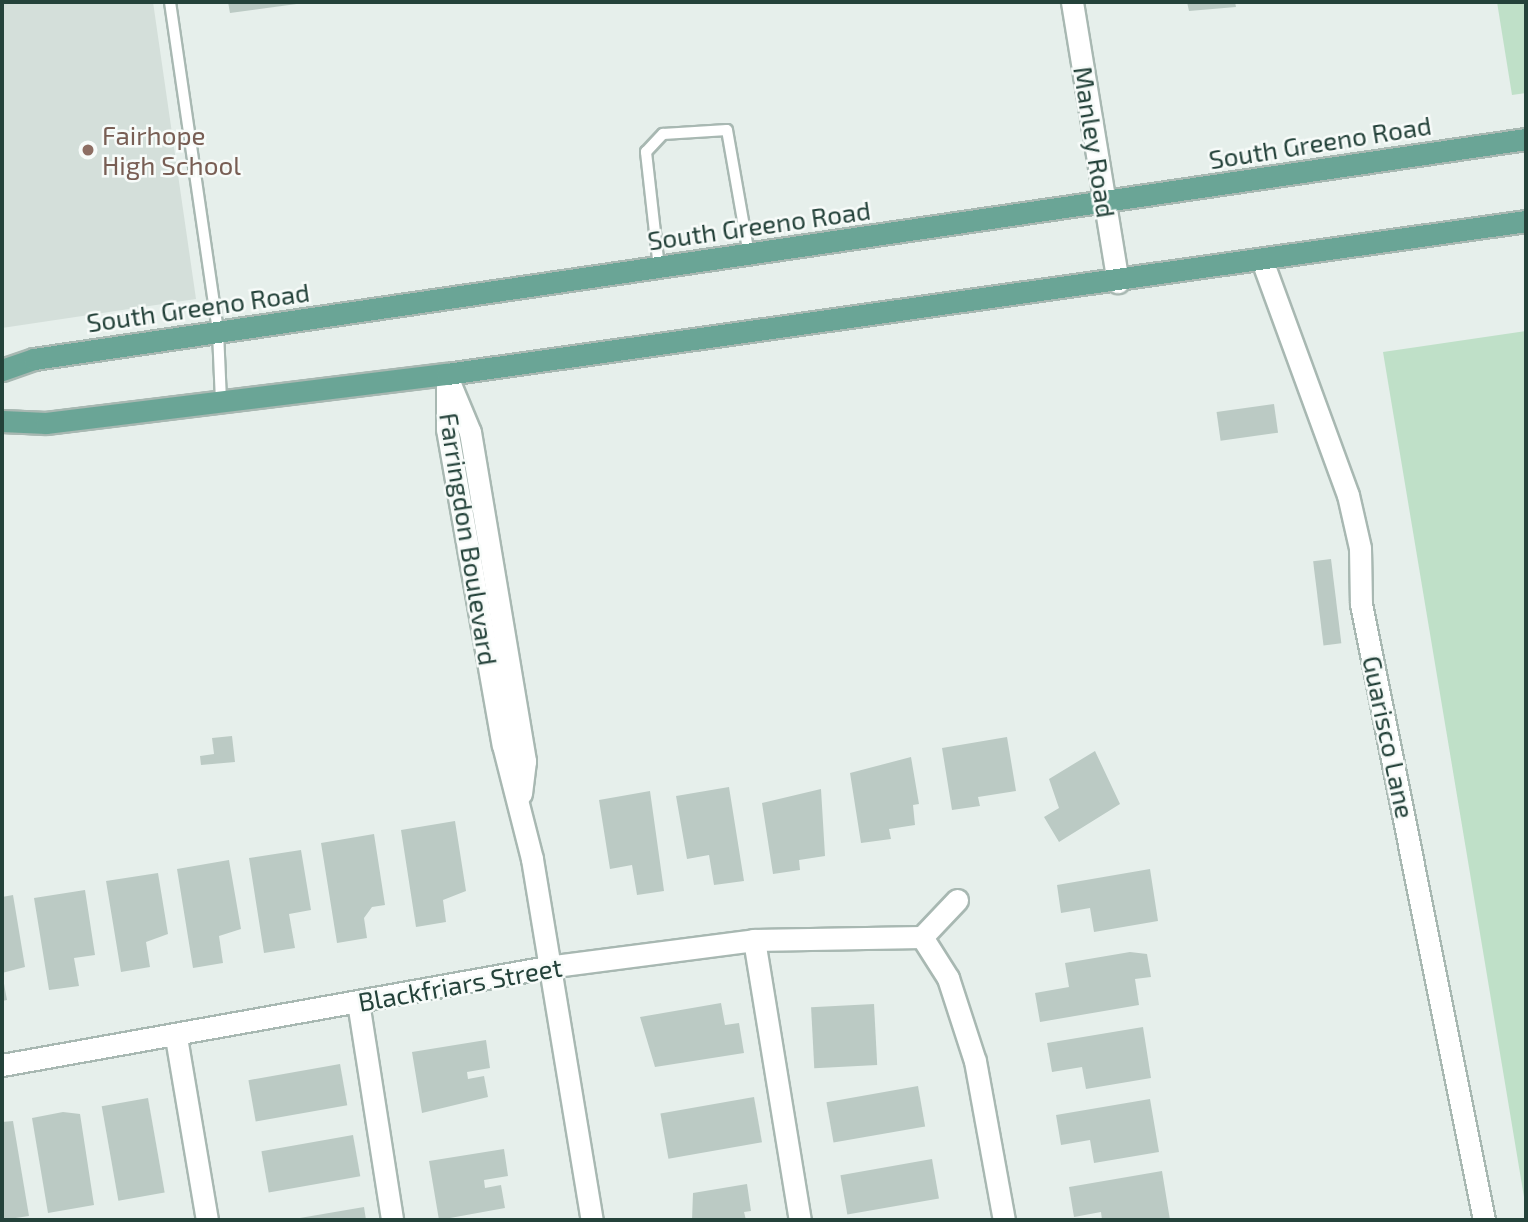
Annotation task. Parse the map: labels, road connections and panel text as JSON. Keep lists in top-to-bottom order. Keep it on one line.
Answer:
{"streets":{"main road":["South Greeno Road"],"street":["Manley Road","Farringdon Boulevard","Guarisco Lane","Blackfriars Street"]},"crossings":[["Manley Road","South Greeno Road"],["Farringdon Boulevard","Blackfriars Street"]],"places":["Fairhope High School"]}
